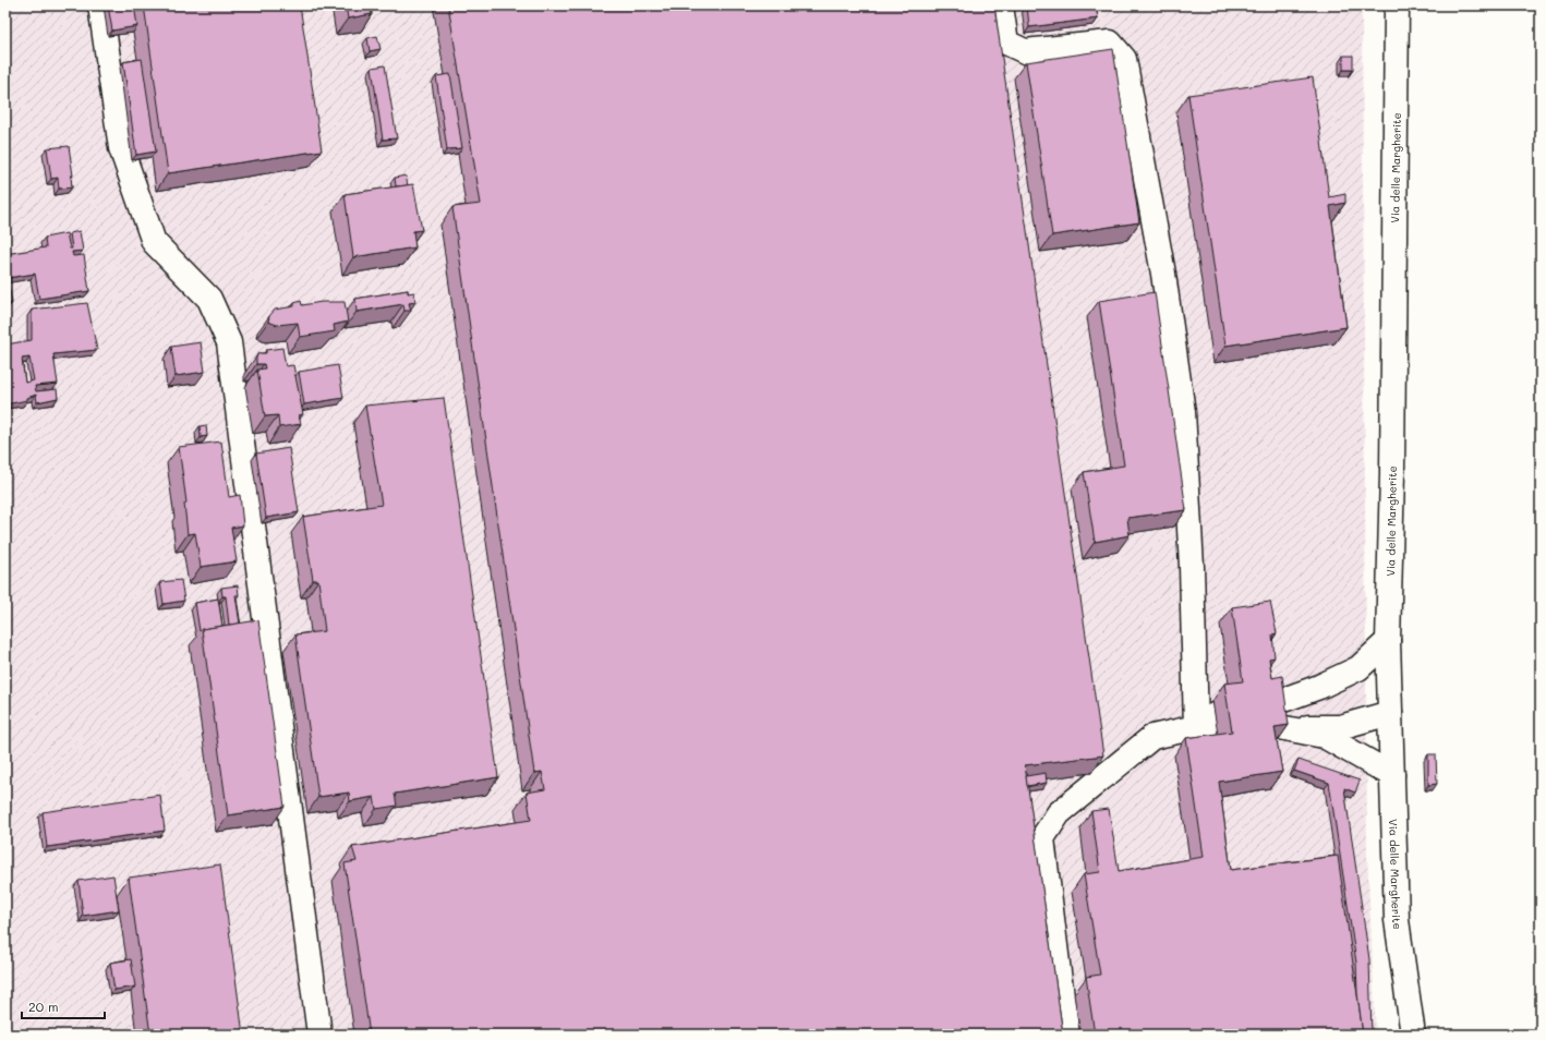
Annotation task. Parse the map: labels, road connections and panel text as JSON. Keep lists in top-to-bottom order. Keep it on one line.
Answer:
{"streets":{"street":["Via delle Margherite"]},"scale_bar":"20 m"}
